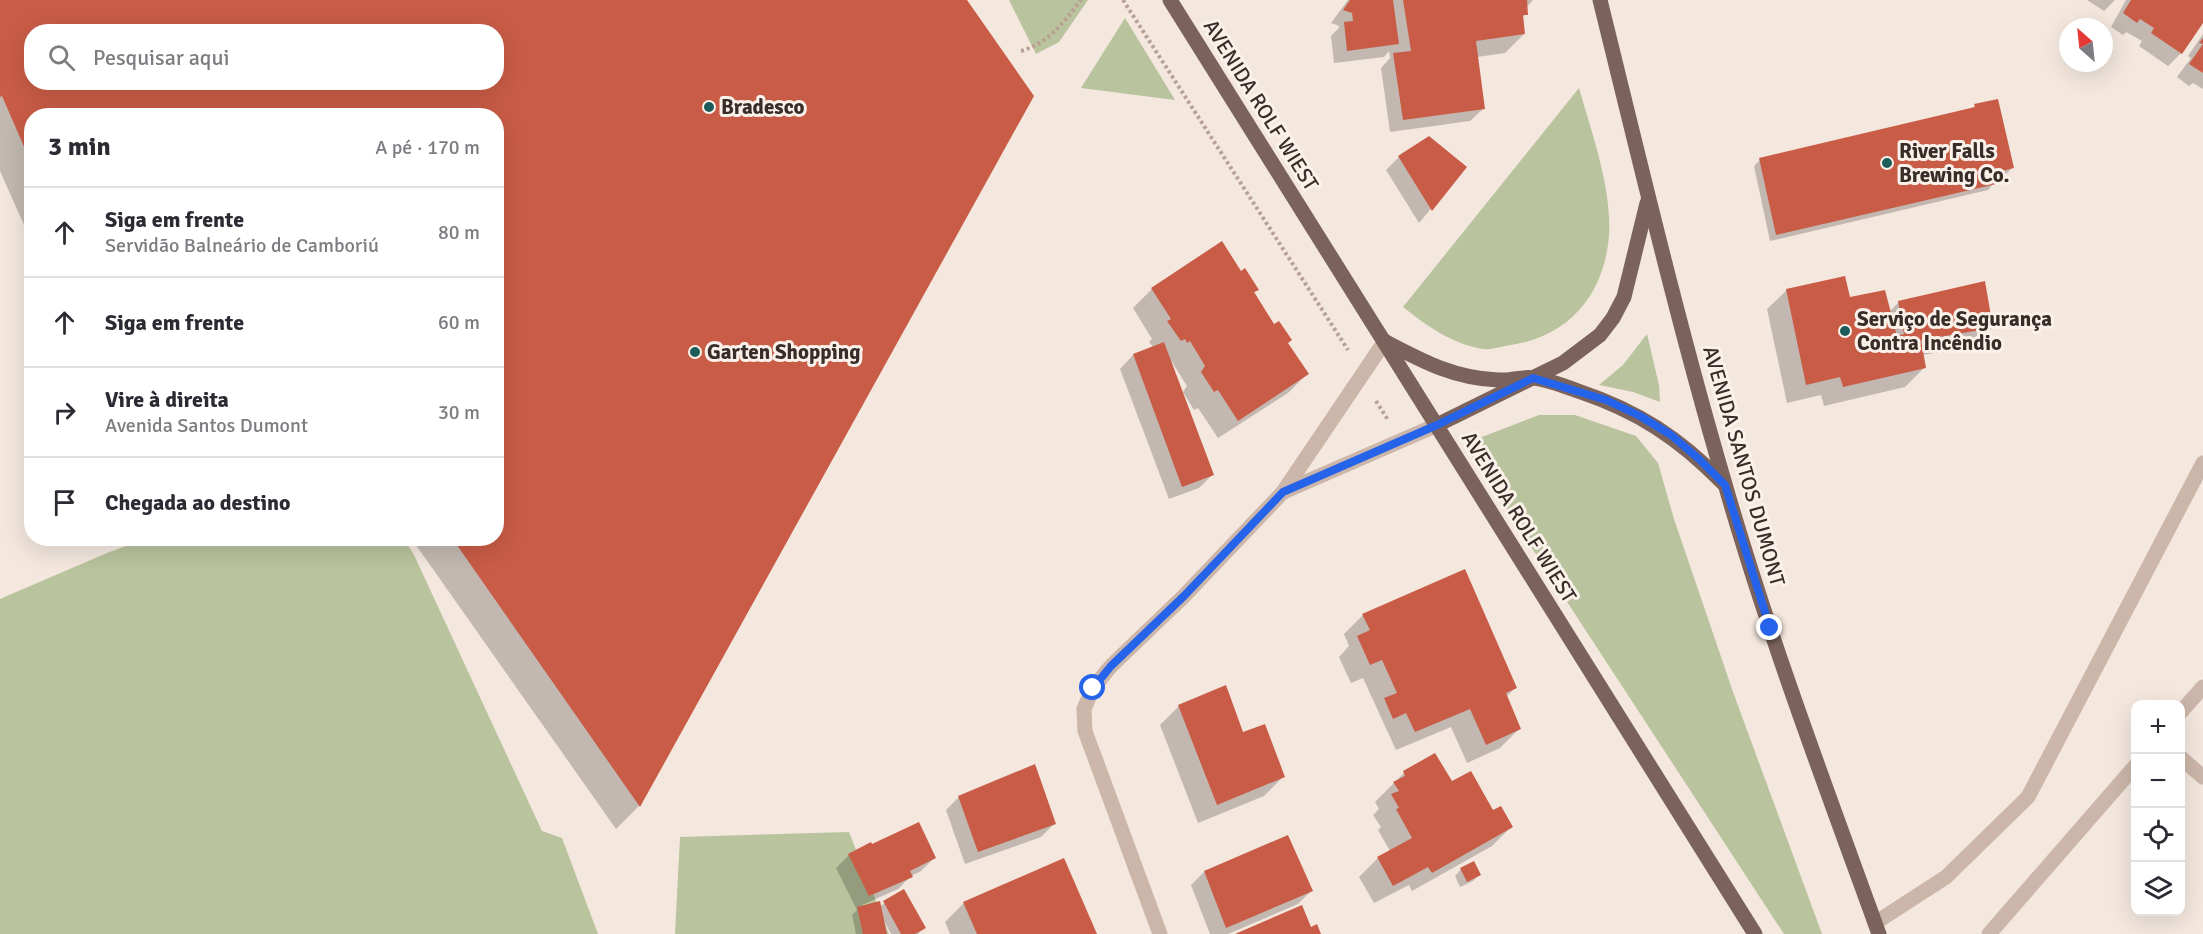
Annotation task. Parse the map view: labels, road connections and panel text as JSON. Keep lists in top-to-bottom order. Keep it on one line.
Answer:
{"streets":{"main road":["AVENIDA ROLF WIEST","AVENIDA SANTOS DUMONT"]},"places":["Bradesco","River Falls Brewing Co.","Serviço de Segurança Contra Incêndio","Garten Shopping"],"north":"top left","page":{"search":"Pesquisar aqui","heading":["3 min","A pé · 170 m"],"list":[["Siga em frente","Servidão Balneário de Camboriú","80 m"],["Siga em frente","60 m"],["Vire à direita","Avenida Santos Dumont","30 m"],"Chegada ao destino"],"map_buttons":["+","−"]}}
